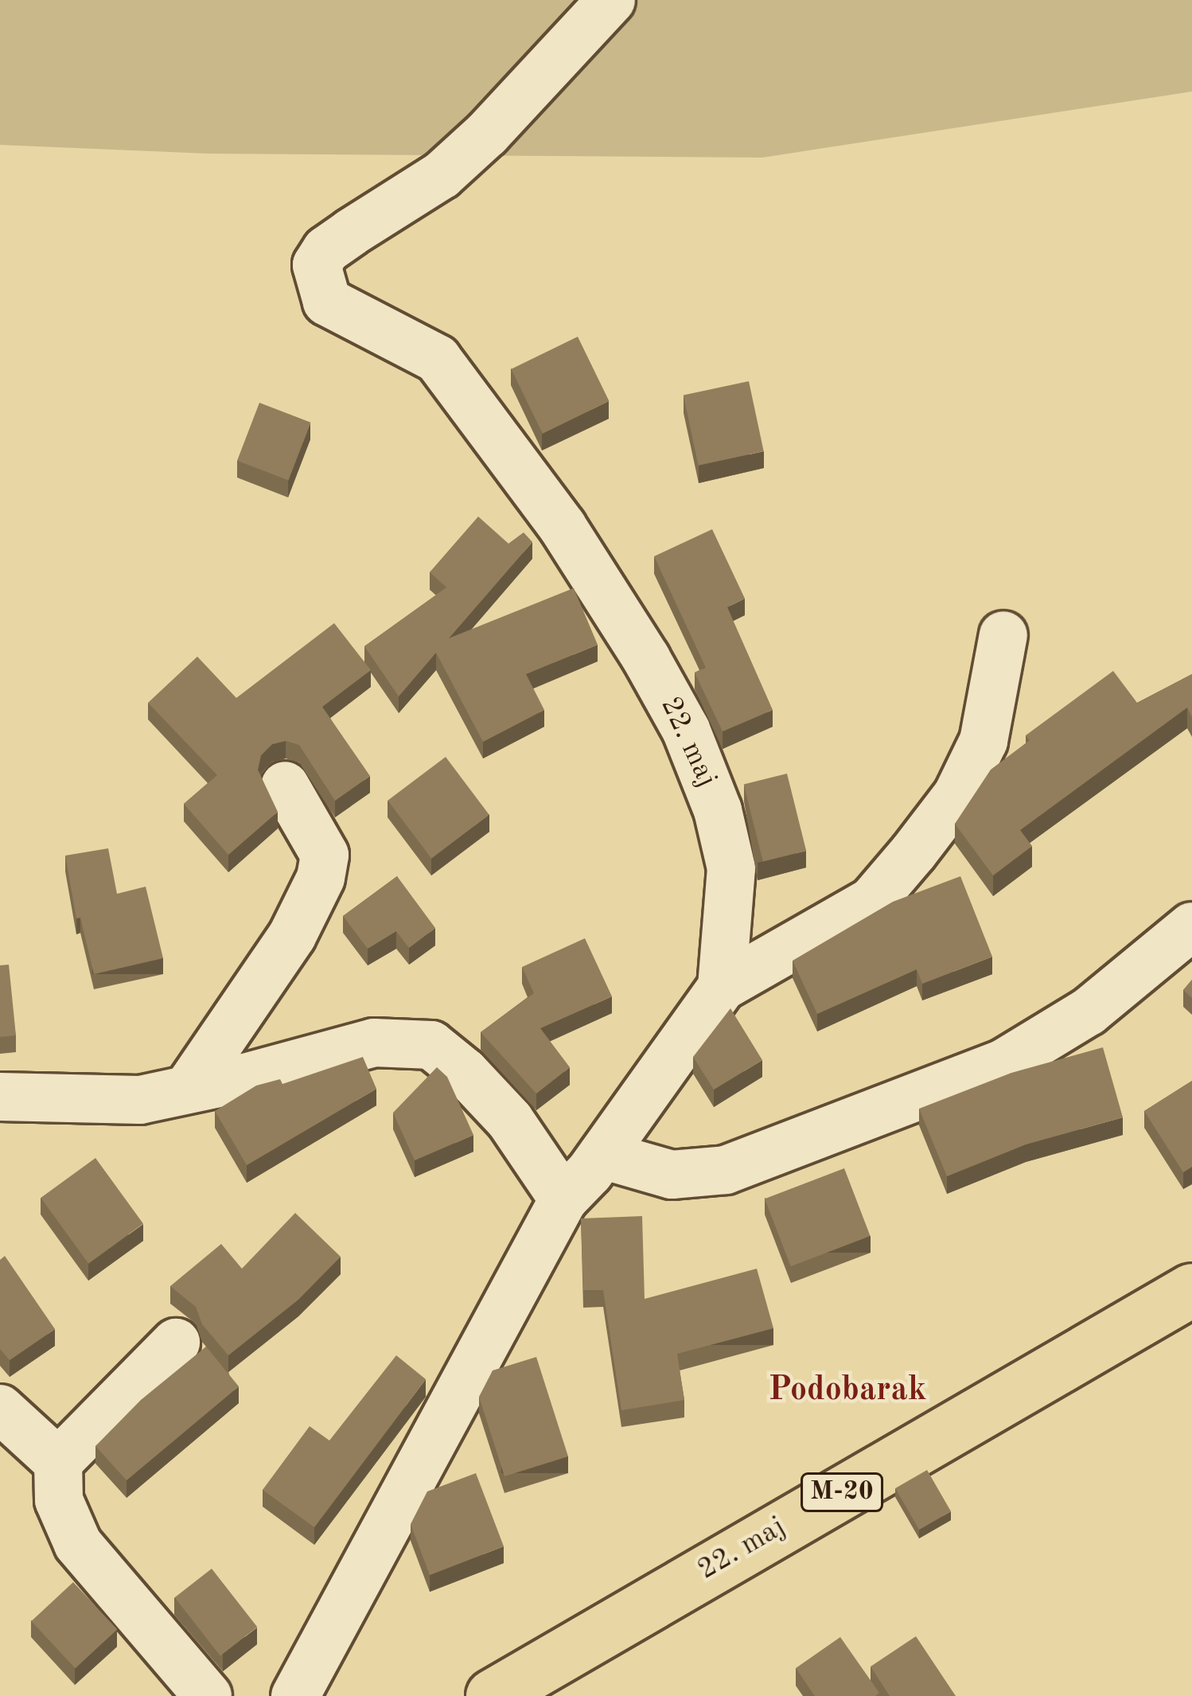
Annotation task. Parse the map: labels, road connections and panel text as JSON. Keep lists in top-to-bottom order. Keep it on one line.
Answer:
{"streets":{"main road":["22. maj","M-20"]},"districts":["Podobarak"]}
